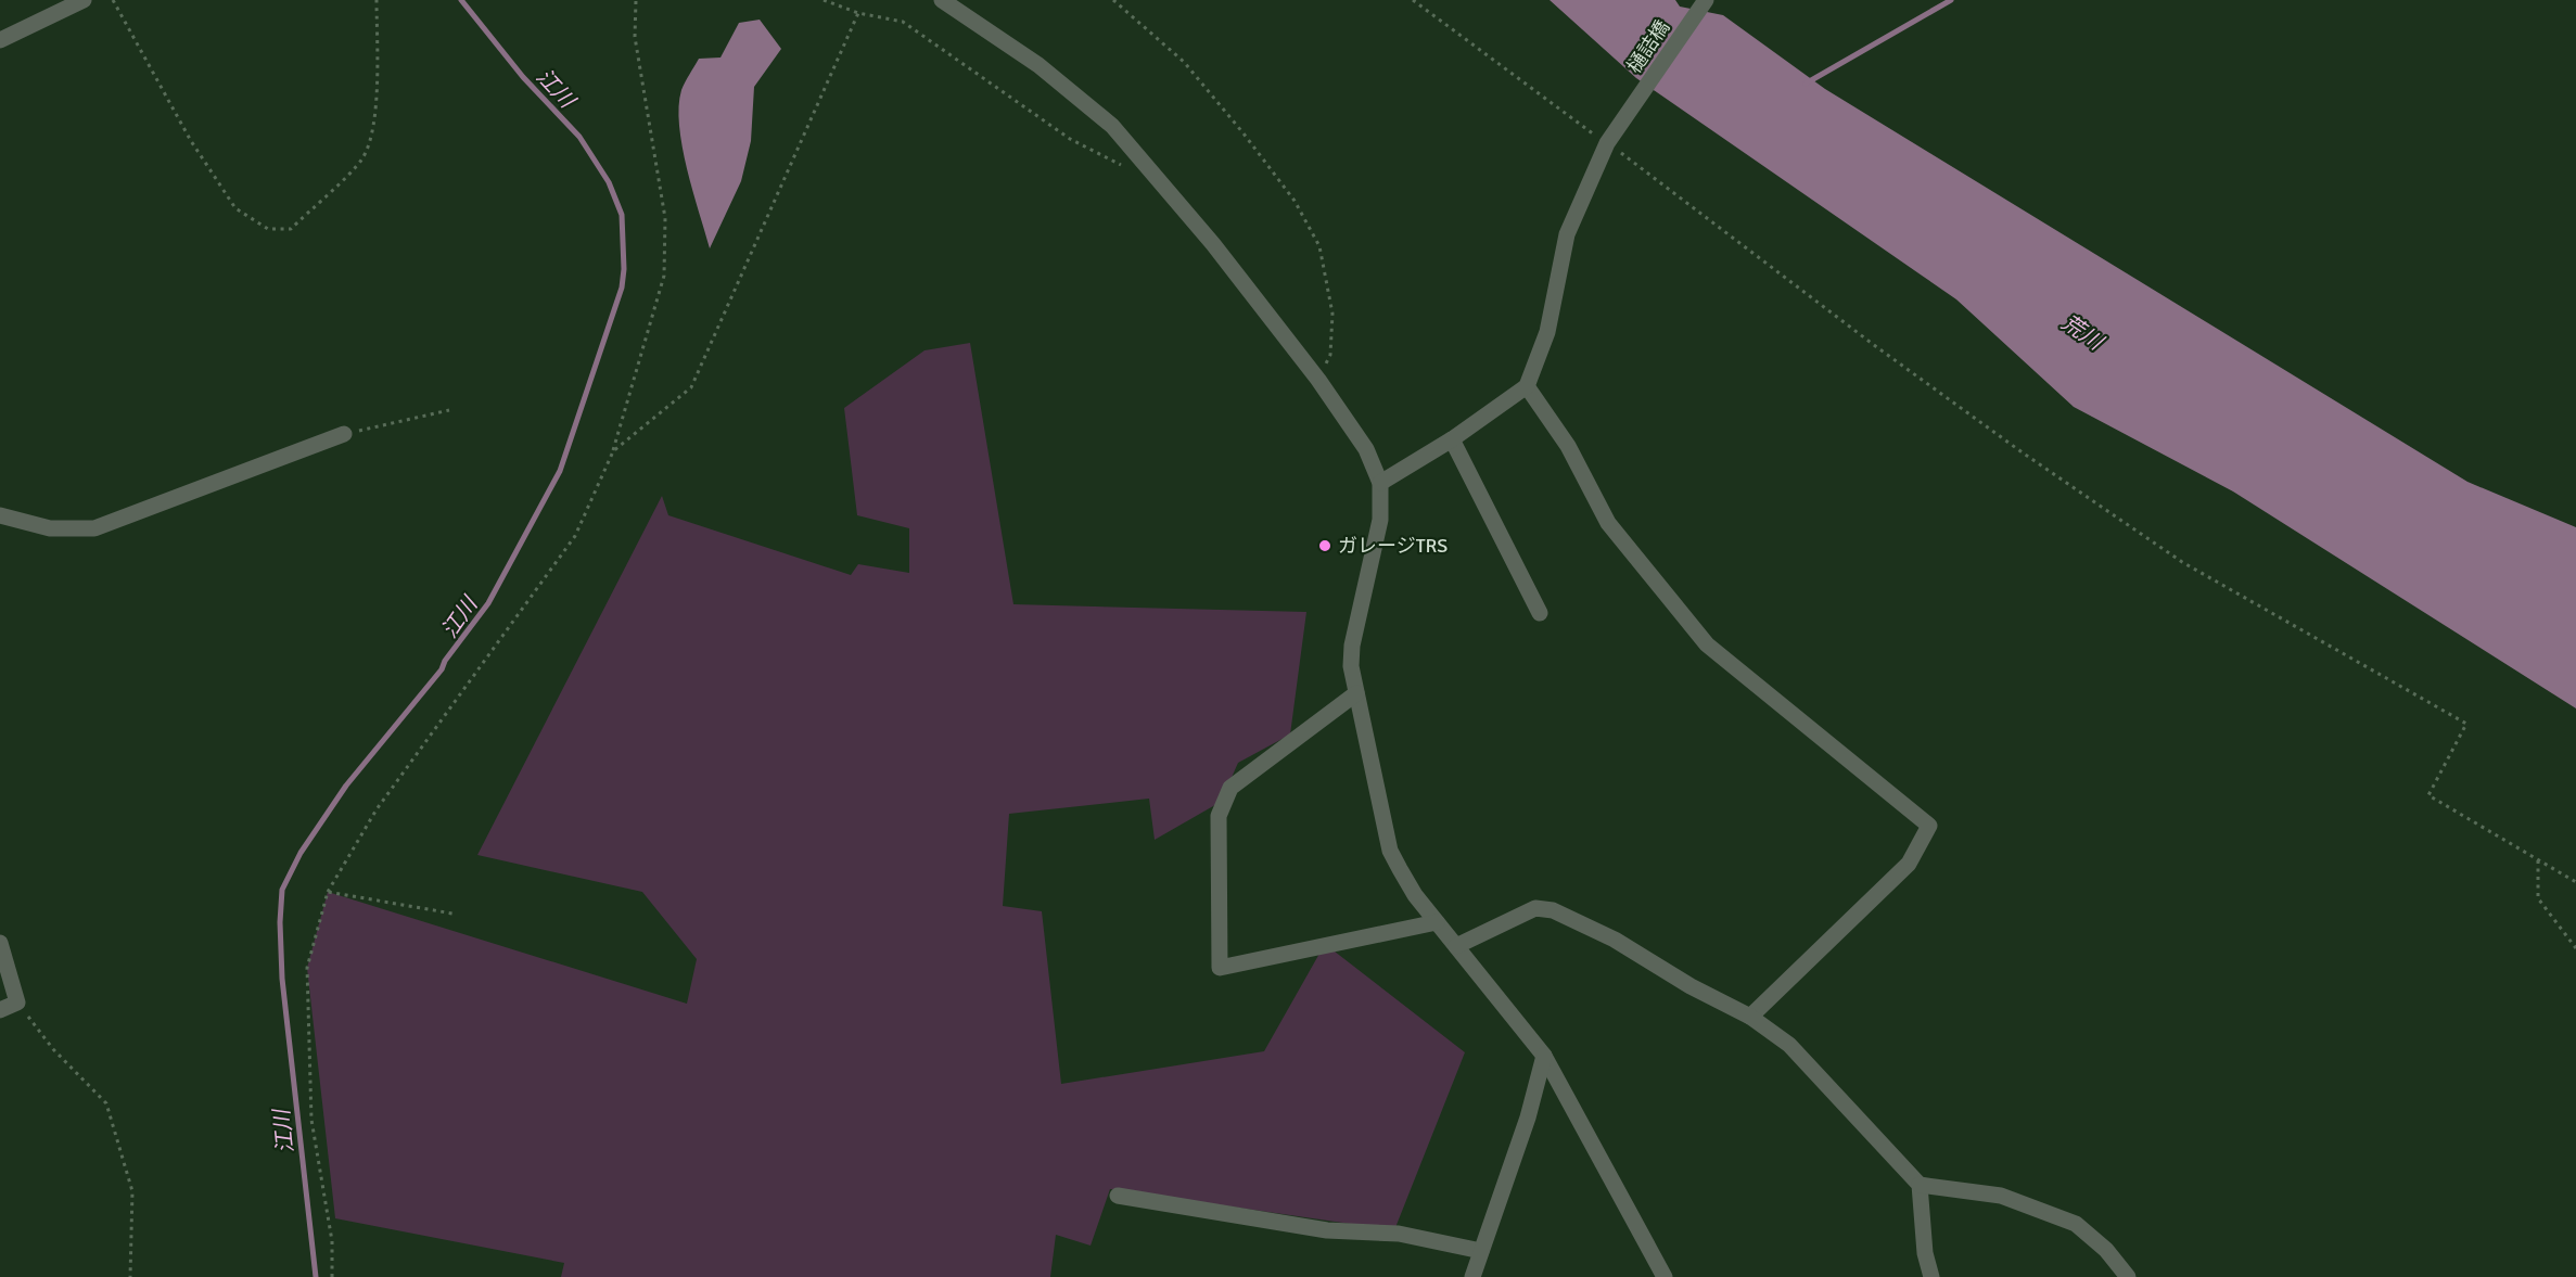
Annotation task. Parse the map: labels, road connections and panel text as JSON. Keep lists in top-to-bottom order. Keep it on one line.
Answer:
{"streets":{"street":["樋詰橋"]},"water":["江川","荒川"],"places":["ガレージTRS"]}
